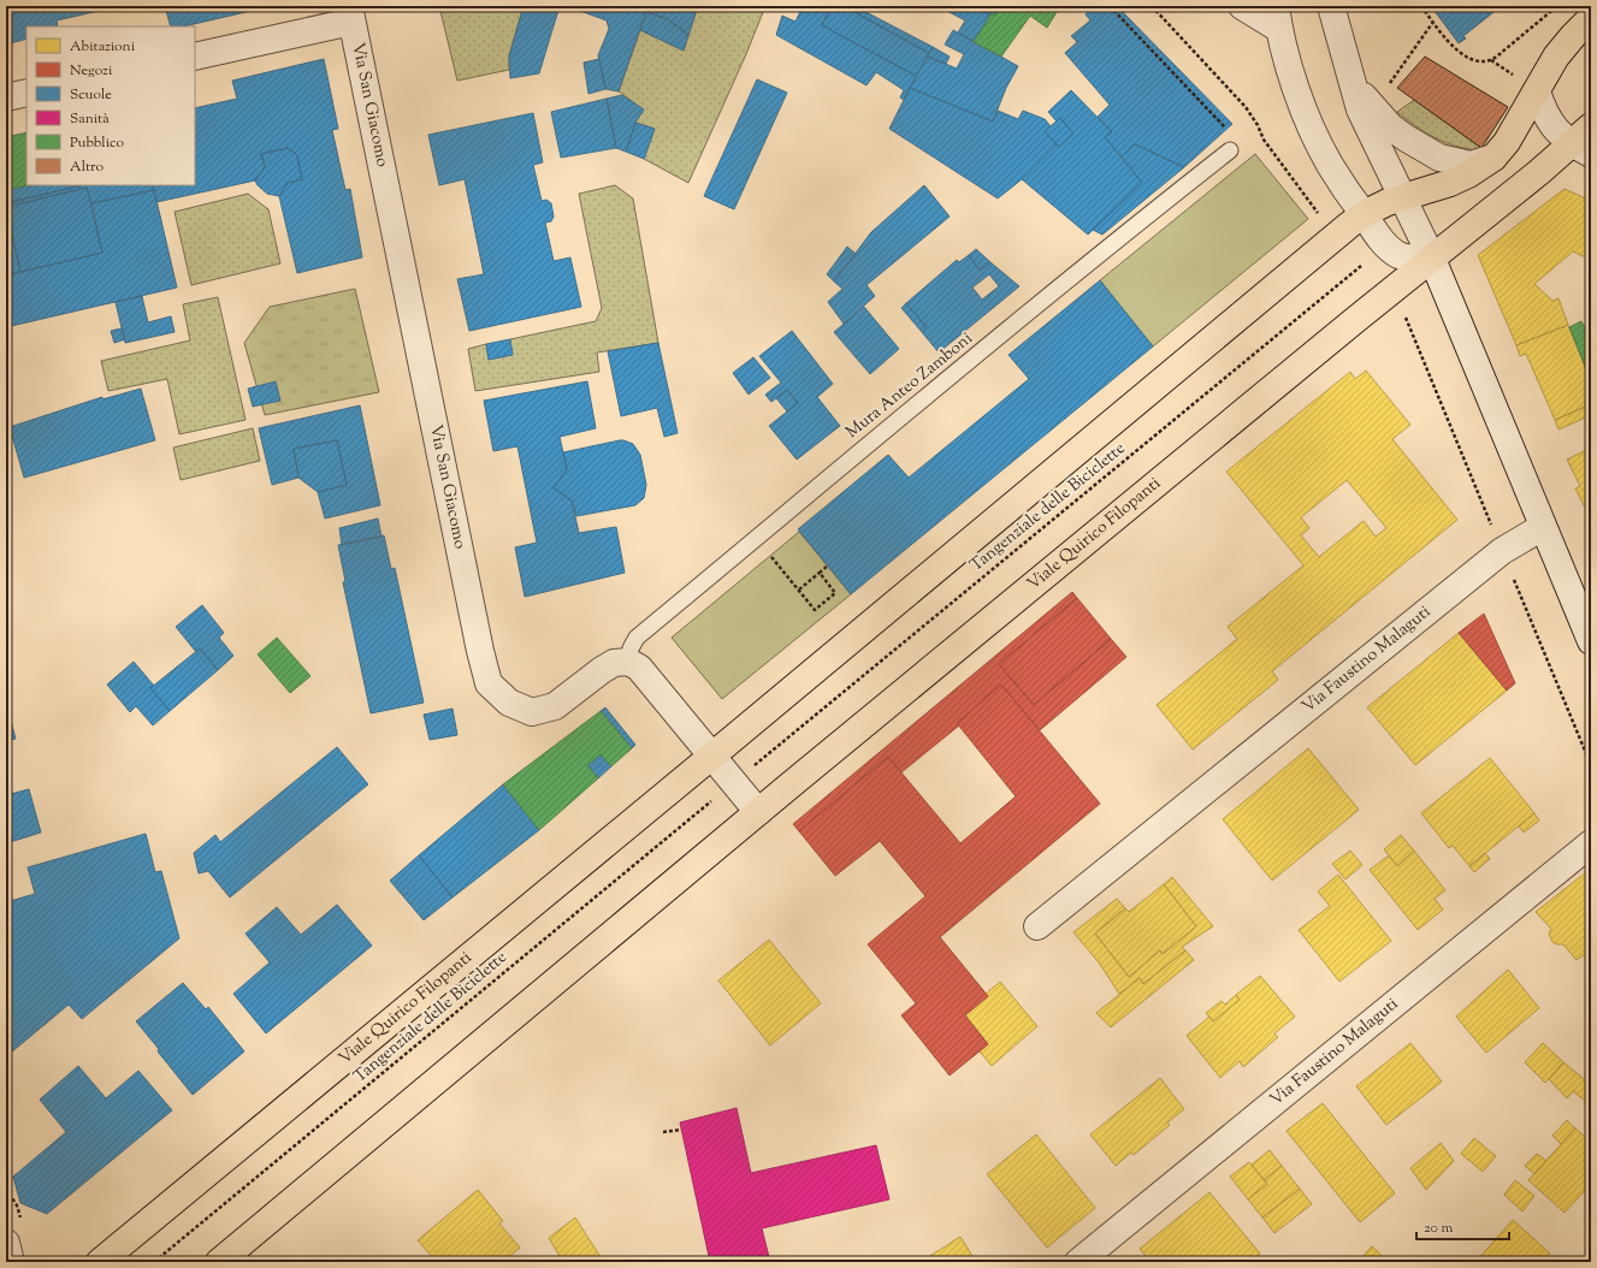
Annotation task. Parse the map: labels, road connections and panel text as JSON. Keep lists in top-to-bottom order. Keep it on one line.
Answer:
{"streets":{"main road":["Viale Quirico Filopanti"],"street":["Via San Giacomo","Via Faustino Malaguti"],"lane":["Mura Anteo Zamboni"],"path":["Tangenziale delle Biciclette"]},"crossings":[["Via San Giacomo","Mura Anteo Zamboni"]],"legend":["Abitazioni","Negozi","Scuole","Sanità","Pubblico","Altro"],"scale_bar":"20 m"}
